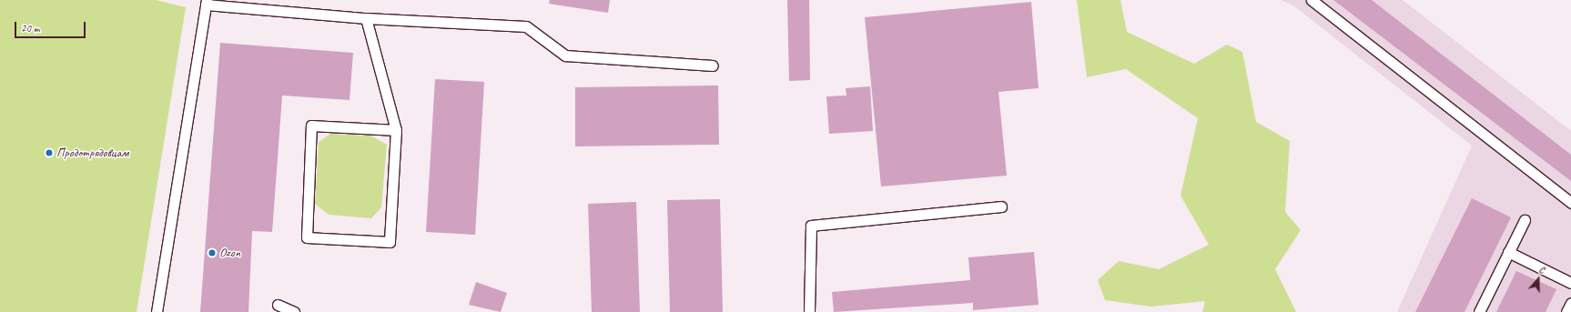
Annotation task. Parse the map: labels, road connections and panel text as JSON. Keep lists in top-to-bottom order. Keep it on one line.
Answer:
{"places":["Продотрядовцам","Ozon"],"scale_bar":"20 m","north":"top"}
